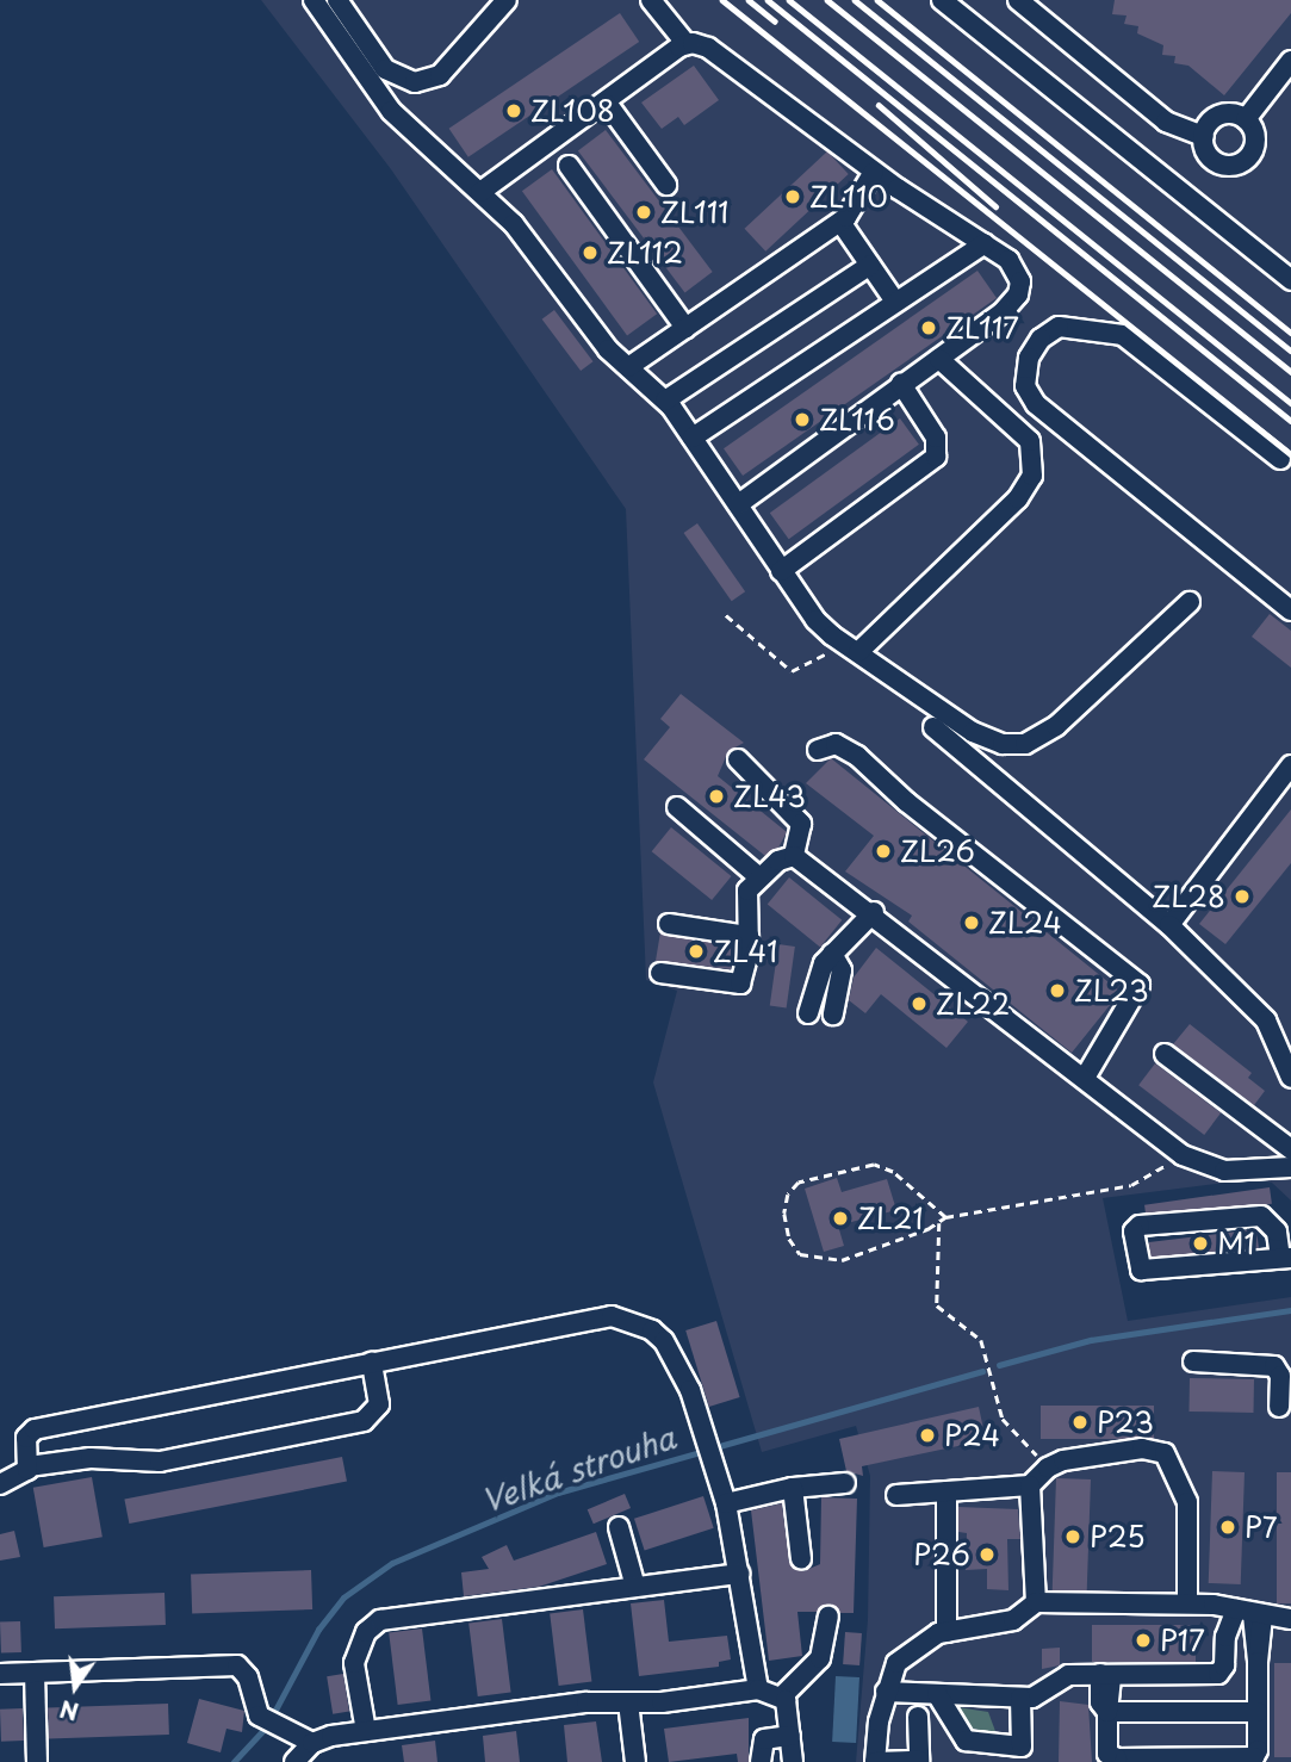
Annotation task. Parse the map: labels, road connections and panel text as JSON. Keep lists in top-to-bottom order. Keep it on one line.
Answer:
{"water":["Velká strouha"],"places":["ZL108","ZL110","ZL111","ZL112","ZL117","ZL116","ZL43","ZL26","ZL28","ZL24","ZL41","ZL23","ZL22","ZL21","M1","P23","P24","P7","P25","P26","P17"],"north":"bottom"}
